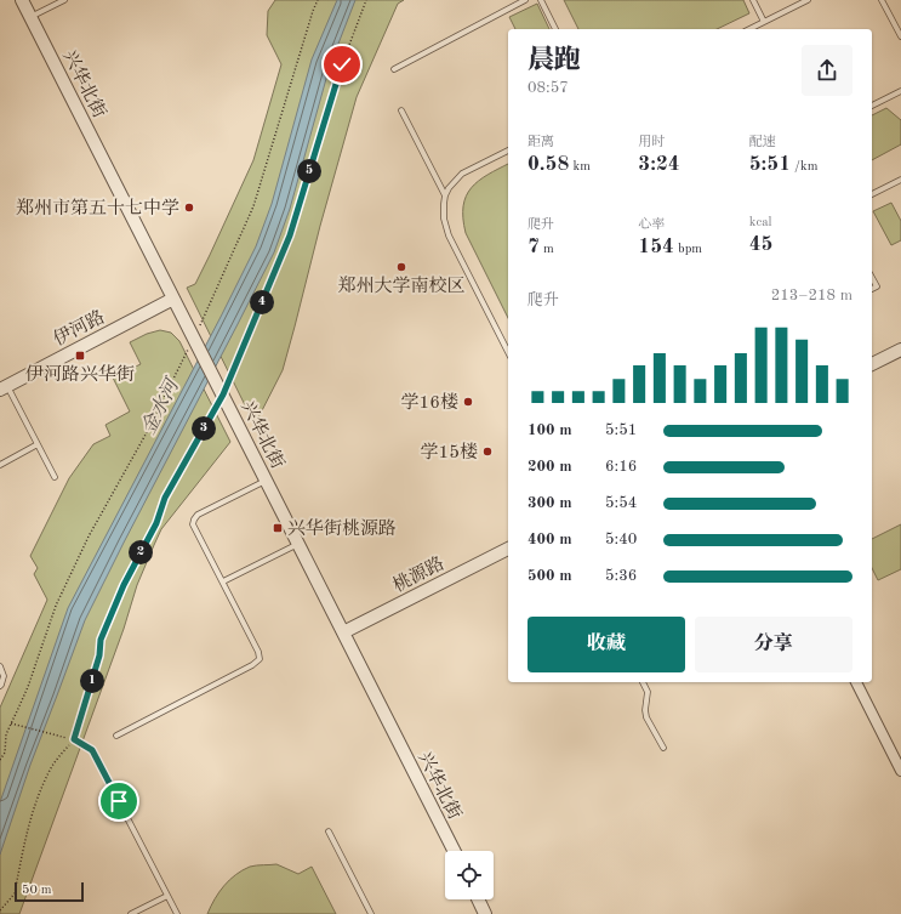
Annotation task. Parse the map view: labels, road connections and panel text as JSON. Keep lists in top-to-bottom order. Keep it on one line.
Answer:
{"streets":{"street":["兴华北街","伊河路","桃源路"]},"crossings":[["兴华北街","伊河路"],["兴华北街","桃源路"]],"water":["金水河"],"places":{"other":["郑州市第五十七中学","郑州大学南校区","学16楼","学15楼"],"transit":["伊河路兴华街","兴华街桃源路"]},"scale_bar":"50 m","page":{"heading":["晨跑","08:57"],"stats":[["距离","0.58 km"],["用时","3:24"],["配速","5:51 /km"],["爬升","7 m"],["心率","154 bpm"],["kcal","45"]],"pins":["5","4","3","2","1"],"chart":["爬升","213–218 m"],"list":[{"name":"100 m","note":"5:51"},{"name":"200 m","note":"6:16"},{"name":"300 m","note":"5:54"},{"name":"400 m","note":"5:40"},{"name":"500 m","note":"5:36"}],"buttons":["收藏","分享"],"scale":"50 m"}}
